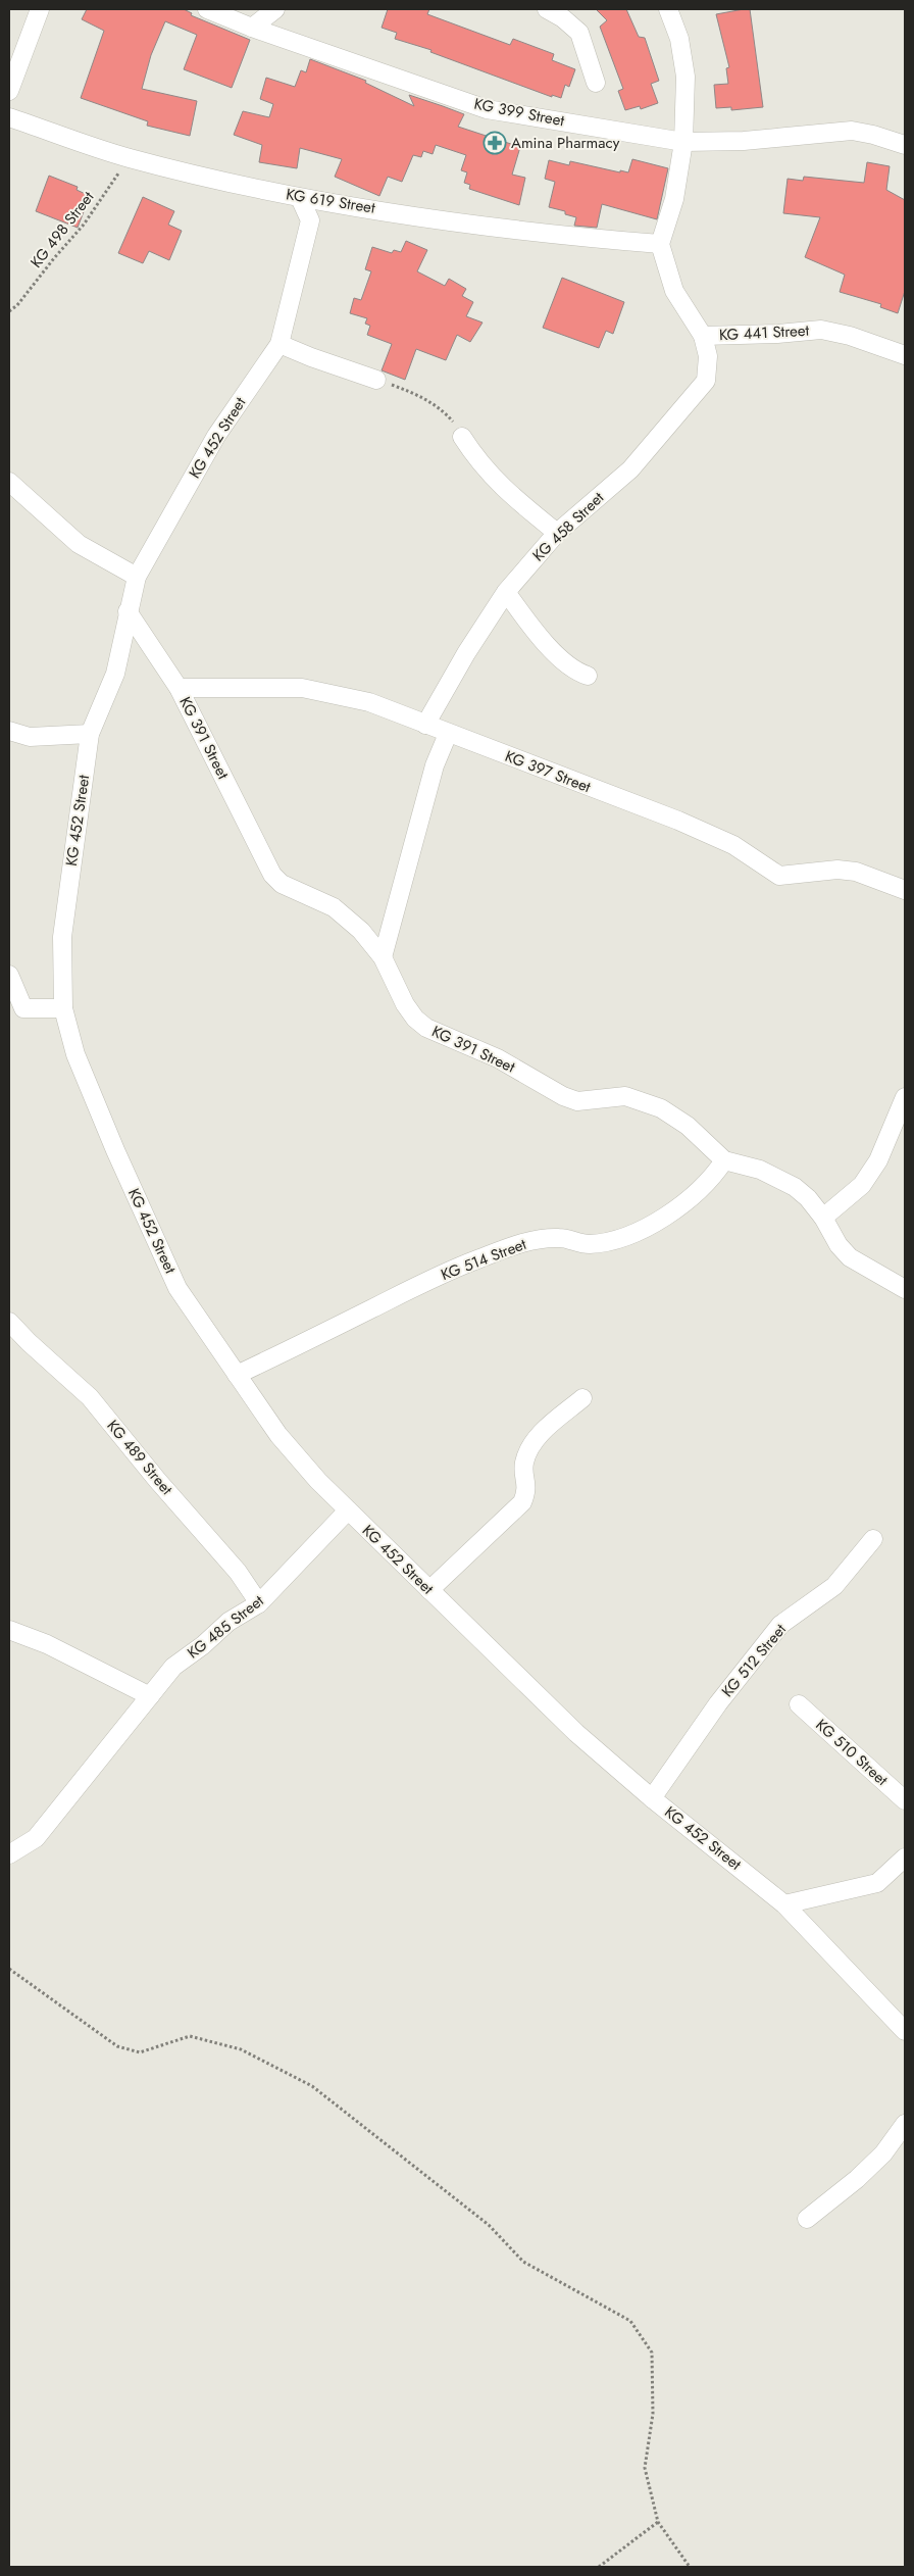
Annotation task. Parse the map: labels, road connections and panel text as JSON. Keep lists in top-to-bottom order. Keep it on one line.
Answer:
{"streets":{"street":["KG 399 Street","KG 619 Street","KG 441 Street","KG 452 Street","KG 458 Street","KG 391 Street","KG 397 Street","KG 514 Street","KG 489 Street","KG 485 Street","KG 512 Street","KG 510 Street"],"path":["KG 498 Street"]},"crossings":[["KG 619 Street","KG 498 Street"],["KG 619 Street","KG 441 Street"],["KG 619 Street","KG 452 Street"],["KG 441 Street","KG 458 Street"],["KG 452 Street","KG 391 Street"],["KG 452 Street","KG 514 Street"],["KG 452 Street","KG 485 Street"],["KG 452 Street","KG 512 Street"],["KG 458 Street","KG 397 Street"],["KG 391 Street","KG 397 Street"],["KG 391 Street","KG 514 Street"],["KG 489 Street","KG 485 Street"]],"places":{"pharmacy":["Amina Pharmacy"]}}
